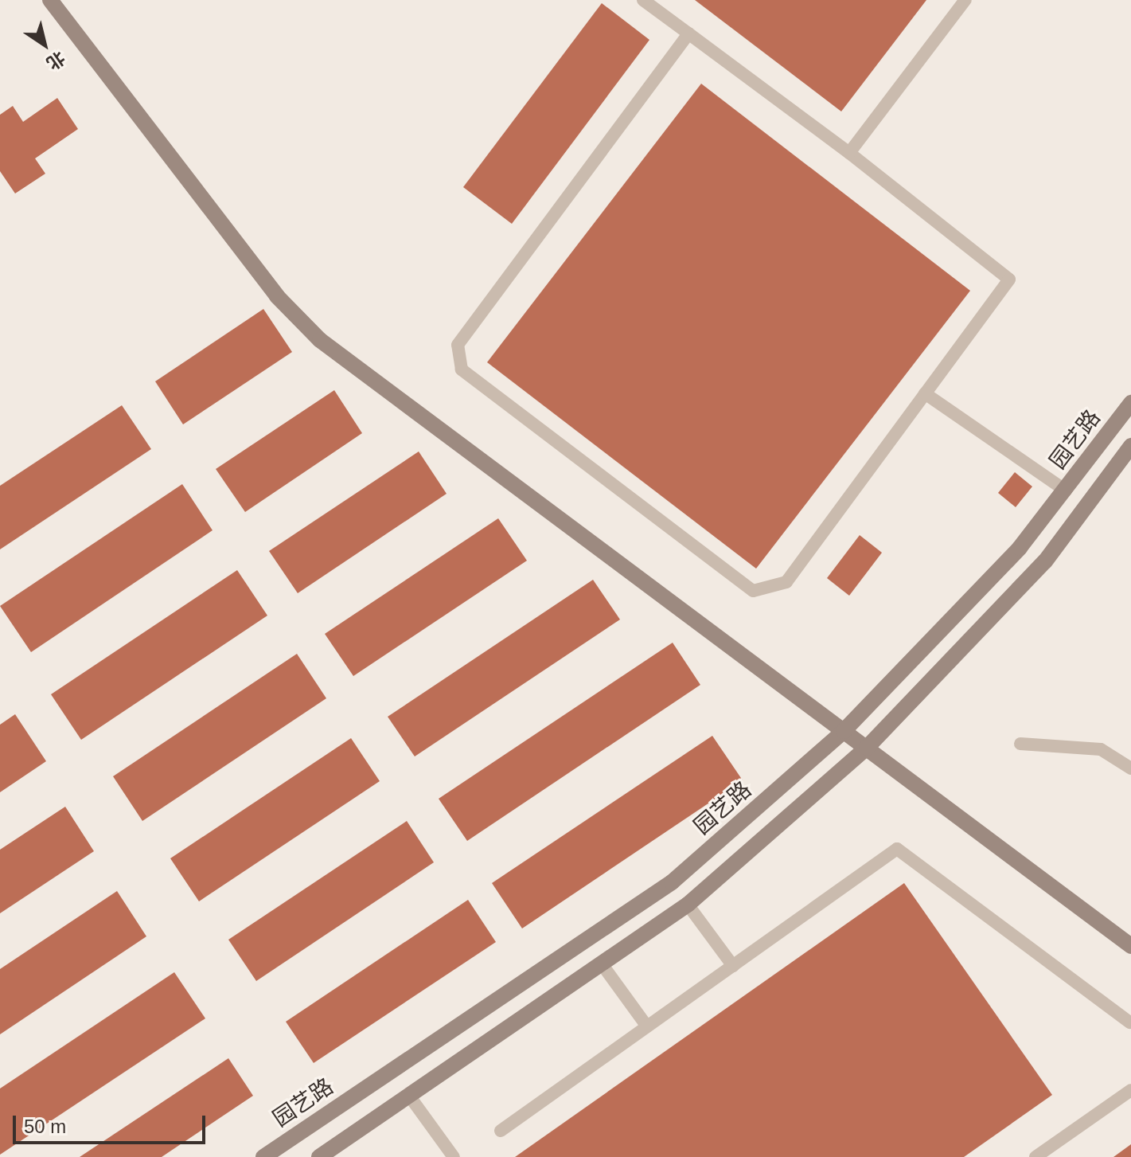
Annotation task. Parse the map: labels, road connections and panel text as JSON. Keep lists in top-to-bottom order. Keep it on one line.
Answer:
{"streets":{"street":["园艺路"]},"scale_bar":"50 m","north":"bottom right"}
